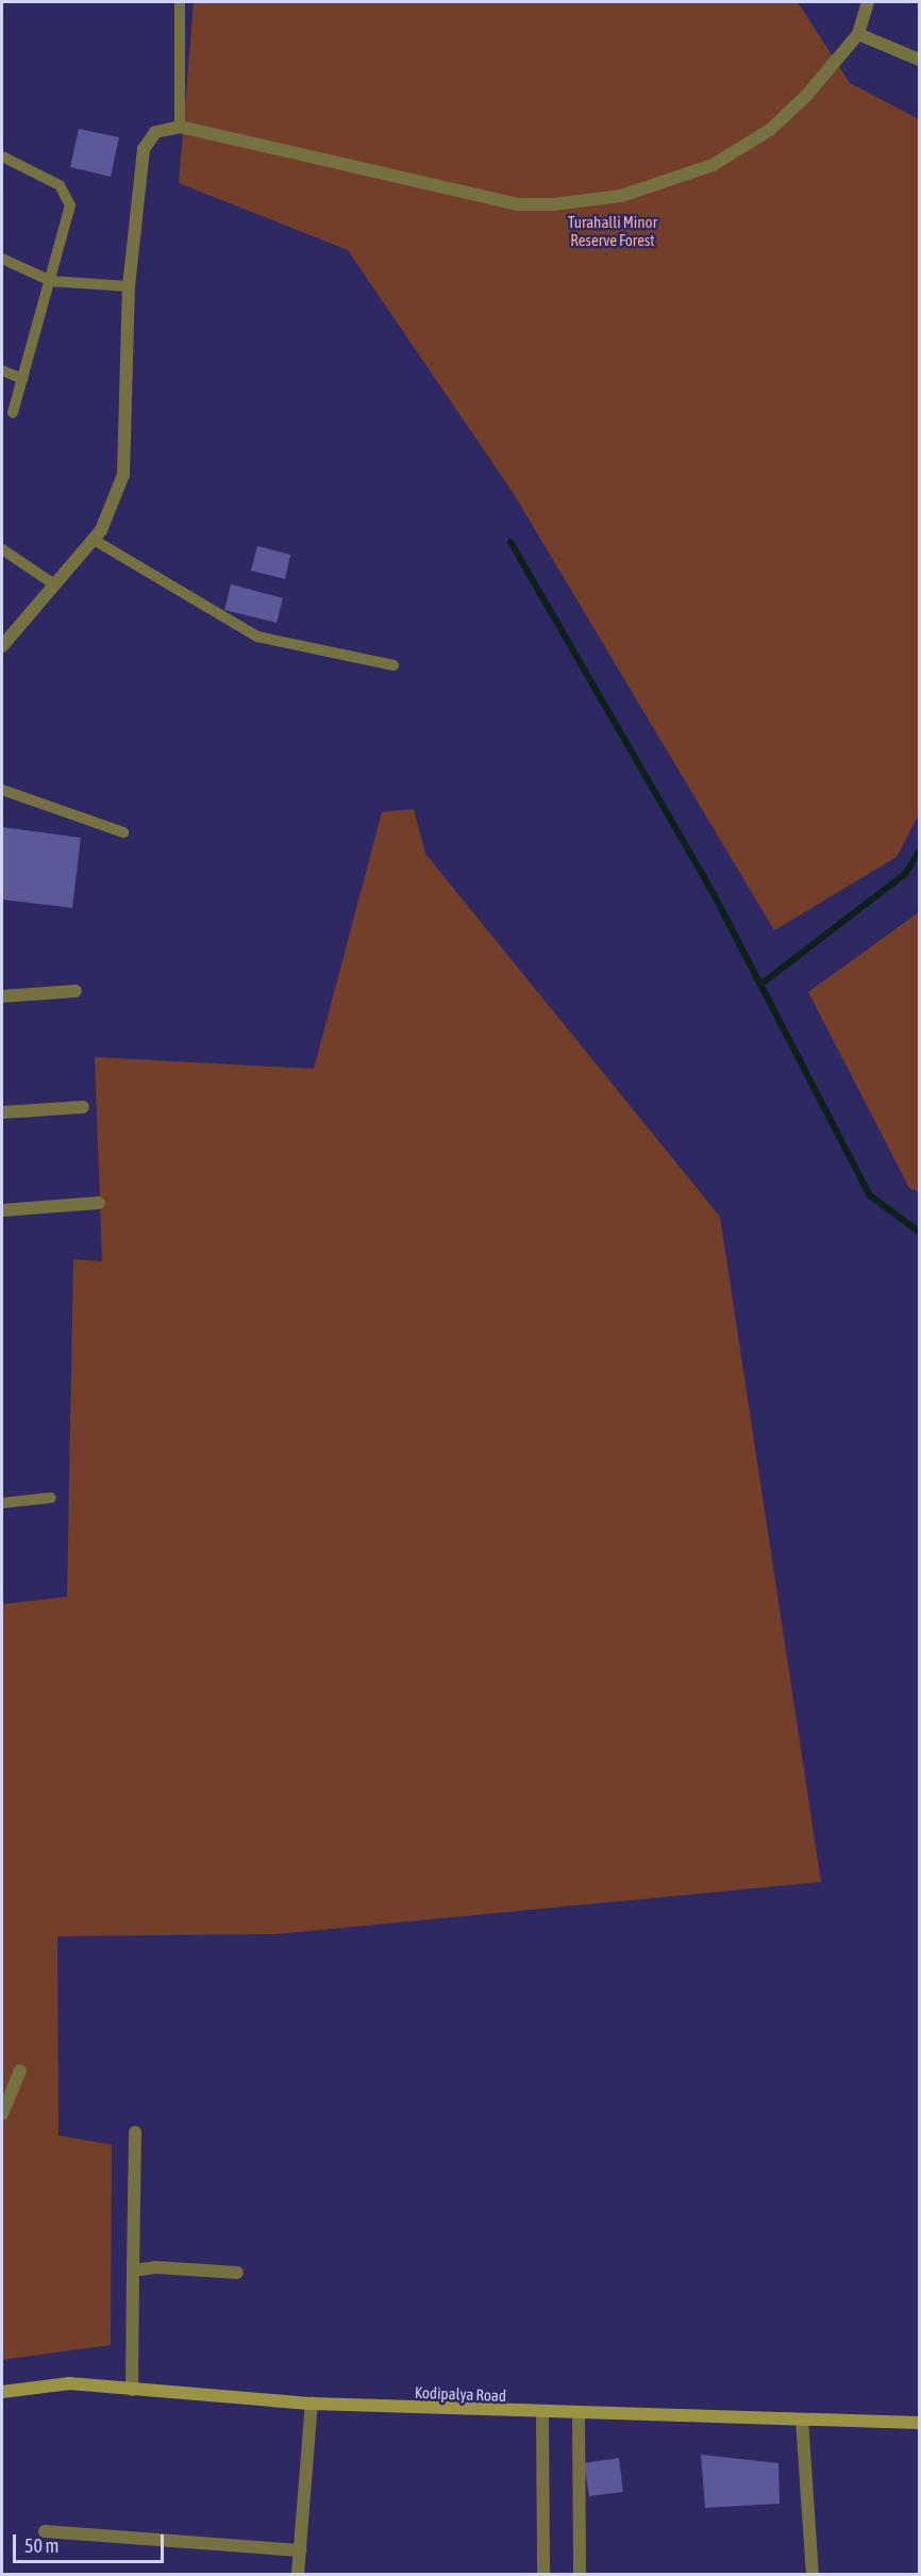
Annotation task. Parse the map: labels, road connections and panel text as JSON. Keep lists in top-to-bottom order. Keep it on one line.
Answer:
{"streets":{"main road":["Kodipalya Road"]},"parks":["Turahalli Minor Reserve Forest"],"scale_bar":"50 m"}
